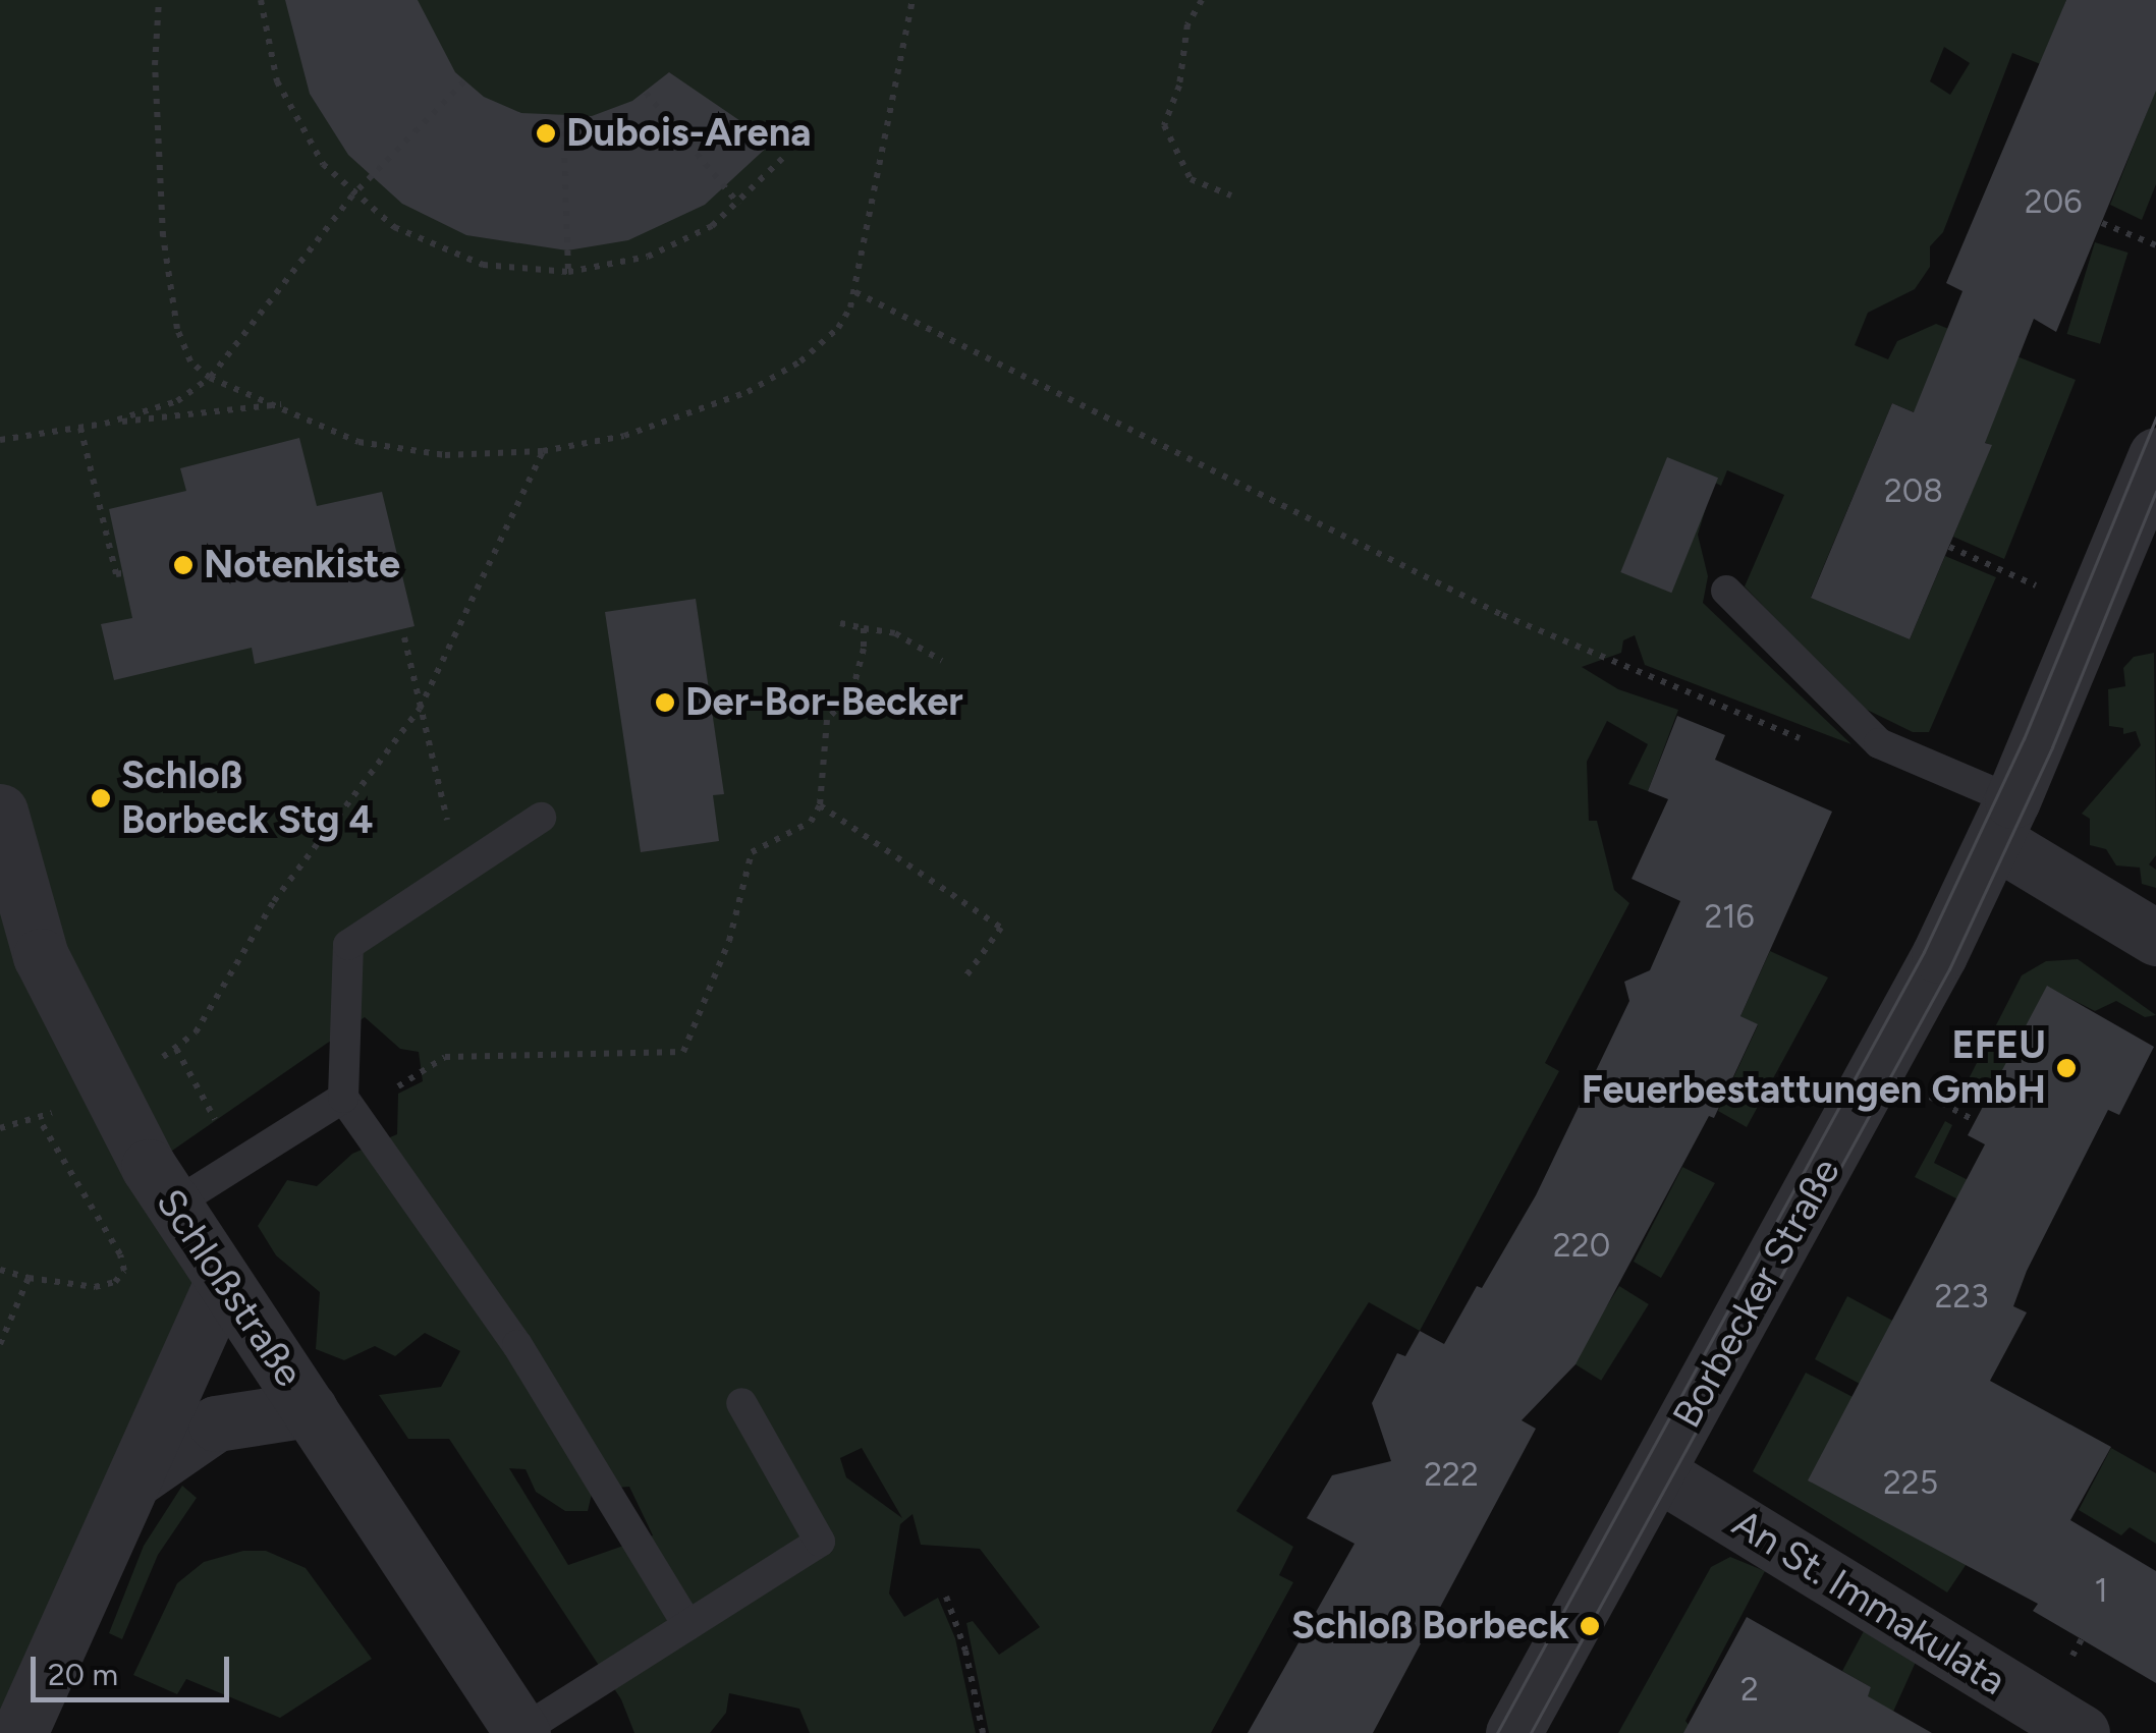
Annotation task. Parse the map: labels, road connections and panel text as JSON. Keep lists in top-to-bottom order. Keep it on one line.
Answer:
{"streets":{"street":["Schloßstraße","Borbecker Straße","An St. Immakulata"]},"crossings":[["Borbecker Straße","An St. Immakulata"]],"places":["Dubois-Arena","Notenkiste","Der-Bor-Becker","Schloß Borbeck Stg 4","EFEU Feuerbestattungen GmbH","Schloß Borbeck"],"house_numbers":["206","208","216","220","223","222","225","1","2"],"scale_bar":"20 m"}
